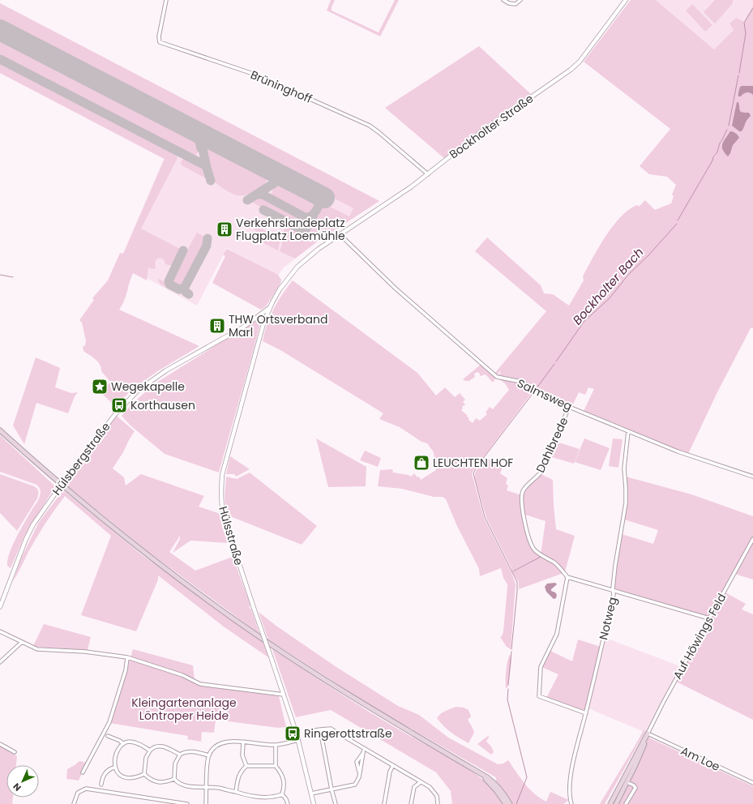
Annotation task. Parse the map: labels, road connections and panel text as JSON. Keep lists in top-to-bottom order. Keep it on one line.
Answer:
{"streets":{"main road":["Auf Höwings Feld"],"street":["Brüninghoff","Bockholter Straße","Salmsweg","Dahlbrede","Hülsbergstraße","Hülsstraße","Notweg","Am Loe"]},"crossings":[["Brüninghoff","Bockholter Straße"],["Bockholter Straße","Salmsweg"],["Bockholter Straße","Hülsstraße"],["Salmsweg","Dahlbrede"],["Salmsweg","Hülsstraße"],["Salmsweg","Notweg"],["Hülsbergstraße","Hülsstraße"],["Auf Höwings Feld","Am Loe"]],"water":["Bockholter Bach"],"parks":["Kleingartenanlage Löntroper Heide"],"places":{"building":["Verkehrslandeplatz Flugplatz Loemühle","THW Ortsverband Marl"],"place":["Wegekapelle"],"bus stop":["Korthausen","Ringerottstraße"],"shop":["LEUCHTEN HOF"]},"north":"bottom left"}
